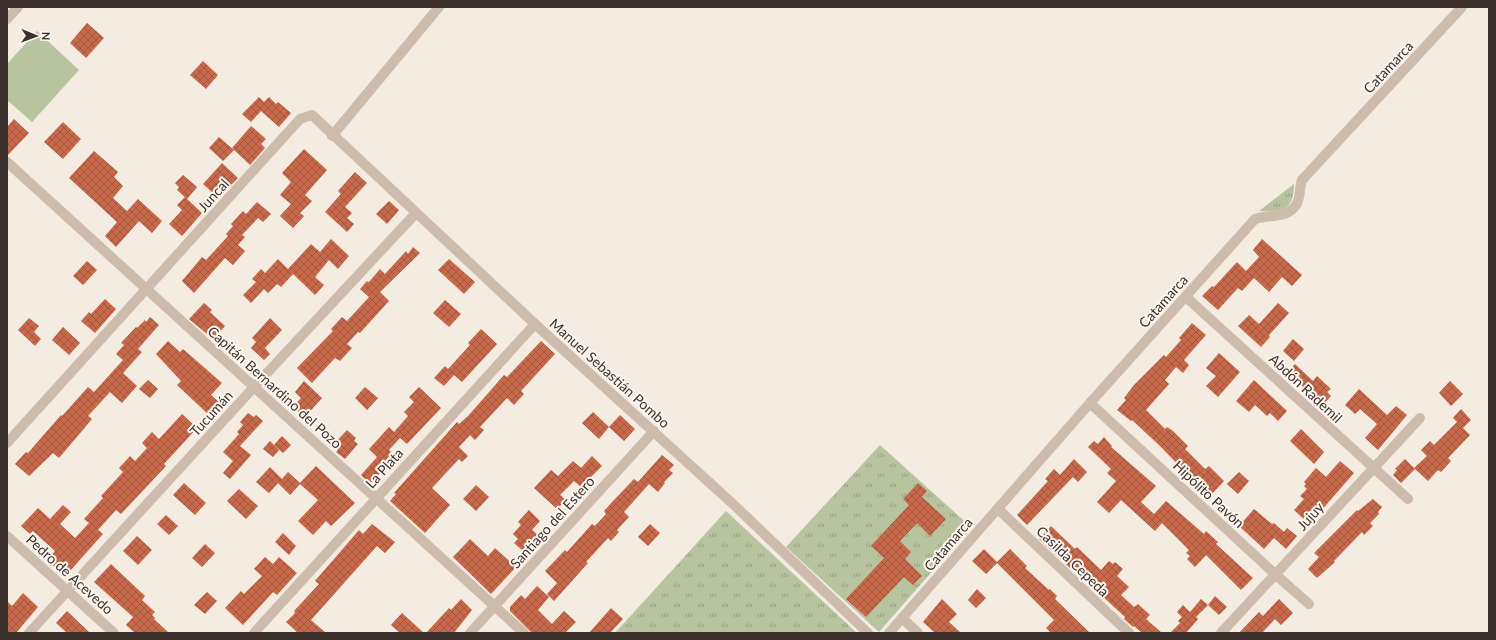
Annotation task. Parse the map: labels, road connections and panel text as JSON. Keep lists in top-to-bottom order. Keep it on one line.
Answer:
{"streets":{"street":["Catamarca","Juncal","Manuel Sebastián Pombo","Capitán Bernardino del Pozo","Abdón Rademil","Tucumán","La Plata","Hipólito Pavón","Jujuy","Santiago del Estero","Casilda Cepeda","Pedro de Acevedo"]},"crossings":[["Catamarca","Abdón Rademil"],["Catamarca","Hipólito Pavón"],["Catamarca","Casilda Cepeda"],["Juncal","Manuel Sebastián Pombo"],["Juncal","Capitán Bernardino del Pozo"],["Manuel Sebastián Pombo","Tucumán"],["Manuel Sebastián Pombo","La Plata"],["Manuel Sebastián Pombo","Santiago del Estero"],["Capitán Bernardino del Pozo","Tucumán"],["Capitán Bernardino del Pozo","La Plata"],["Capitán Bernardino del Pozo","Santiago del Estero"],["Abdón Rademil","Jujuy"],["Tucumán","Pedro de Acevedo"],["Hipólito Pavón","Jujuy"]],"north":"right"}
